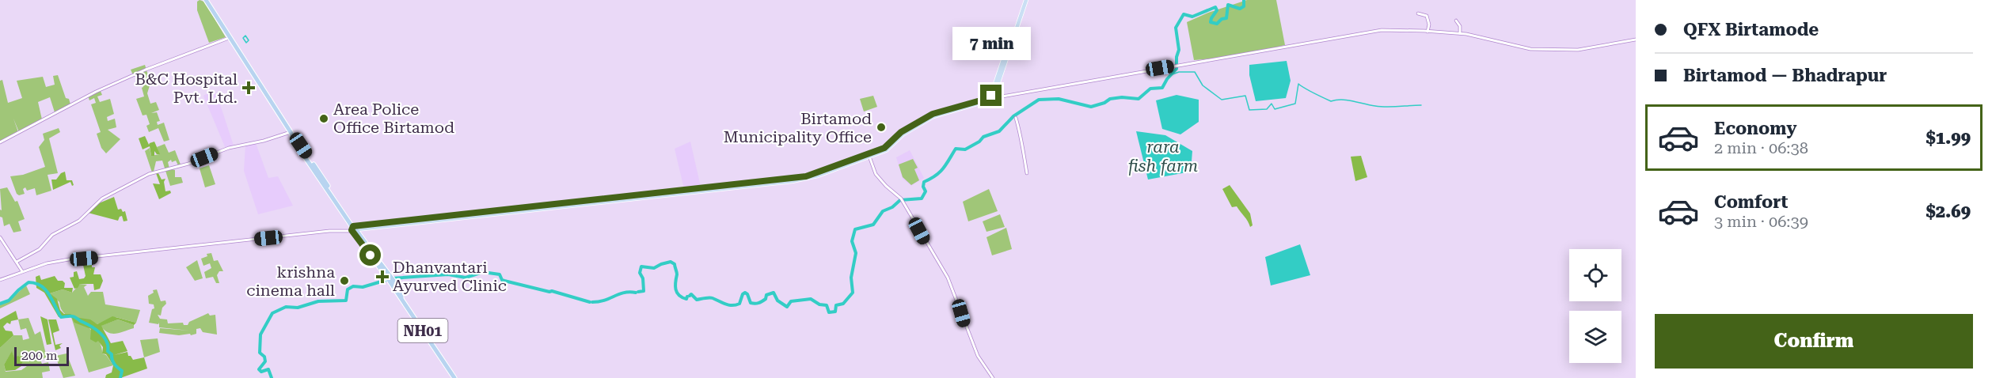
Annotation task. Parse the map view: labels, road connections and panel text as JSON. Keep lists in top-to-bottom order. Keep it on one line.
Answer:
{"streets":{"highway":["NH01"]},"water":["rara fish farm"],"places":{"health":["B&C Hospital Pvt. Ltd.","Dhanvantari Ayurved Clinic"],"other":["Area Police Office Birtamod","Birtamod Municipality Office","krishna cinema hall"]},"scale_bar":"200 m","page":{"banner":["QFX Birtamode","Birtamod — Bhadrapur"],"bubble":"7 min","list":[{"name":"Economy","note":"2 min · 06:38","value":"$1.99"},{"name":"Comfort","note":"3 min · 06:39","value":"$2.69"}],"buttons":"Confirm","scale":"200 m"}}
